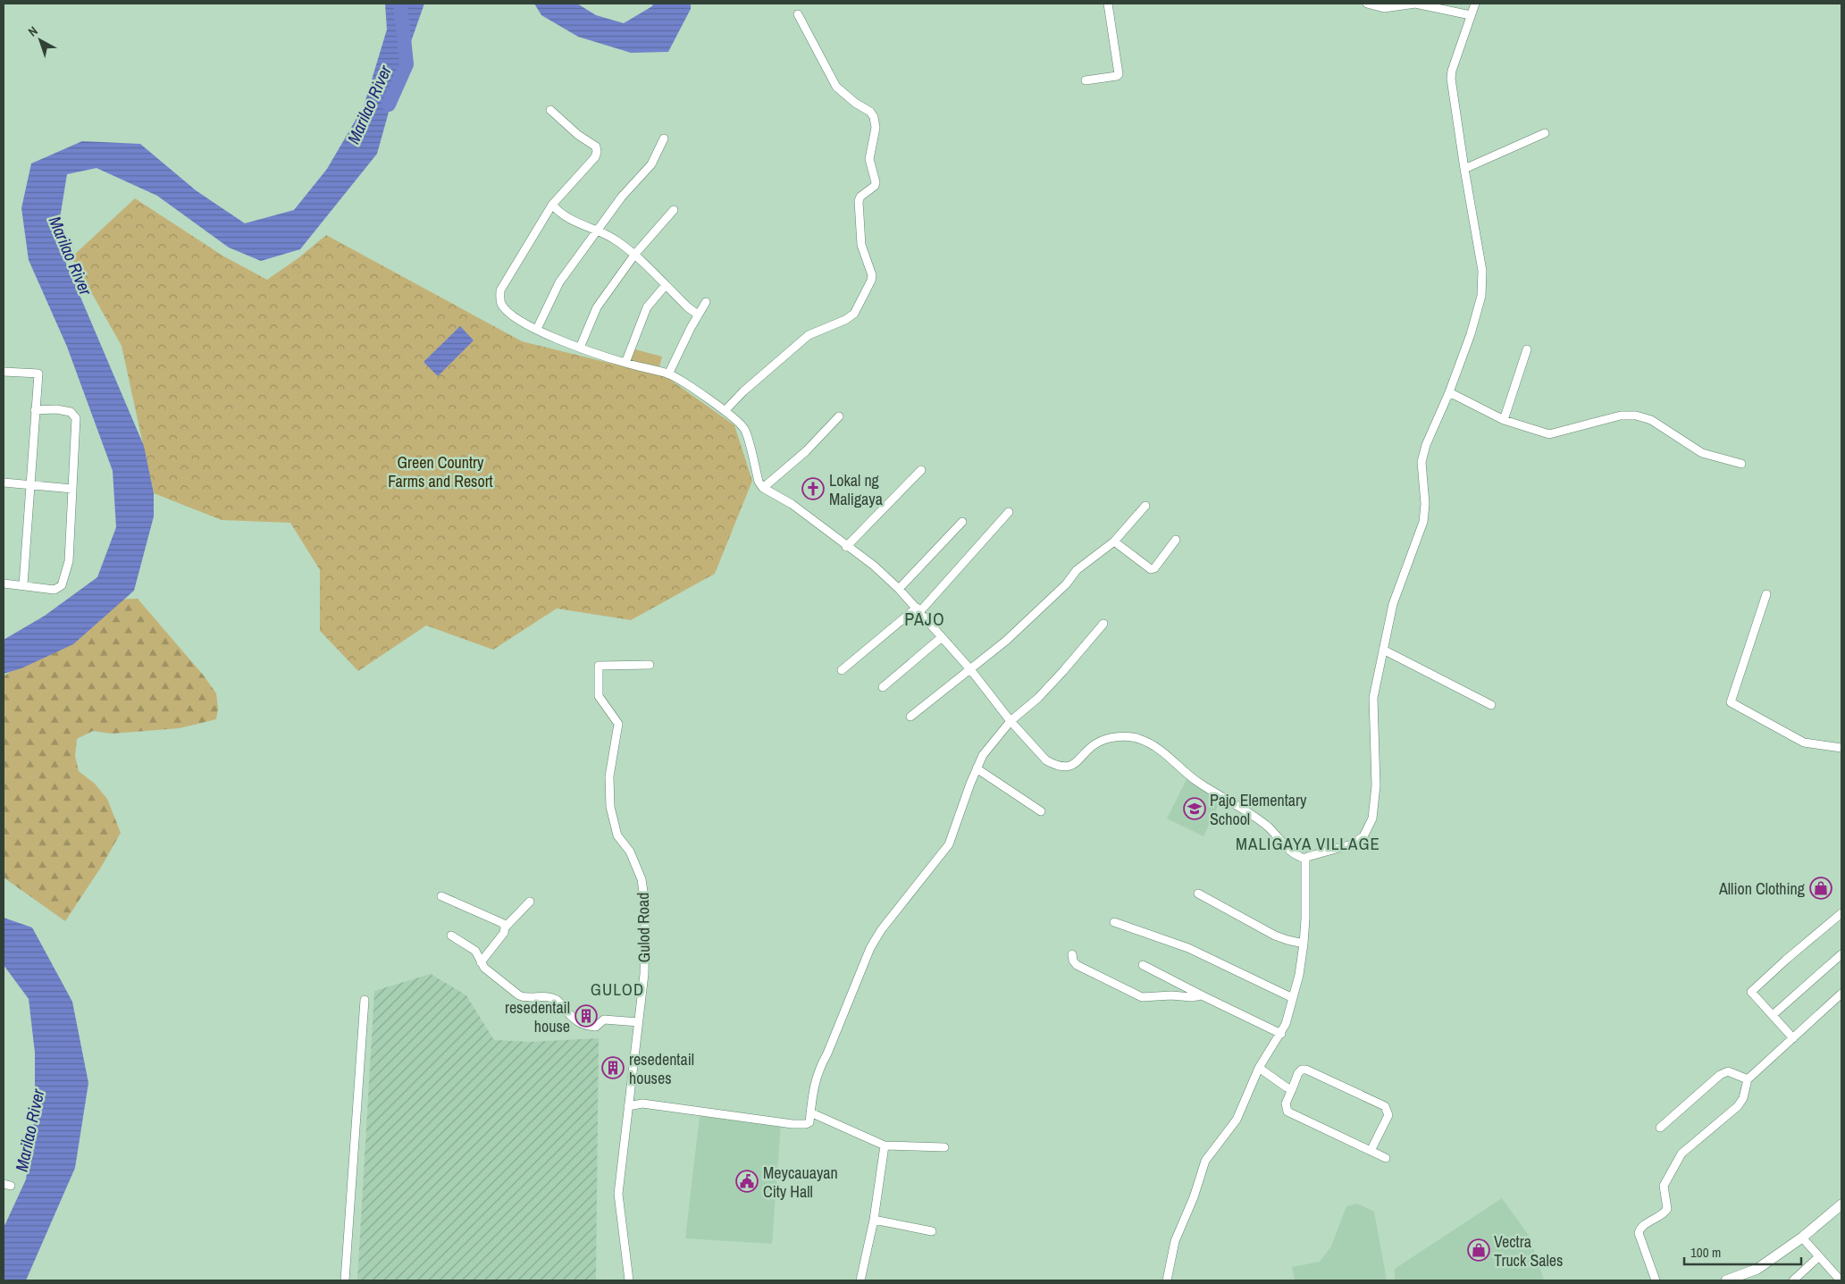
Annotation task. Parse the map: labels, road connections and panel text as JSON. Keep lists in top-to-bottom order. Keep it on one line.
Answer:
{"streets":{"street":["Gulod Road"]},"districts":["PAJO","MALIGAYA VILLAGE","GULOD"],"water":["Marilao River"],"parks":["Green Country Farms and Resort"],"places":{"church":["Lokal ng Maligaya"],"school or university":["Pajo Elementary School"],"shop":["Allion Clothing","Vectra Truck Sales"],"building":["resedentail house","resedentail houses"],"public building":["Meycauayan City Hall"]},"scale_bar":"100 m","north":"top left"}
